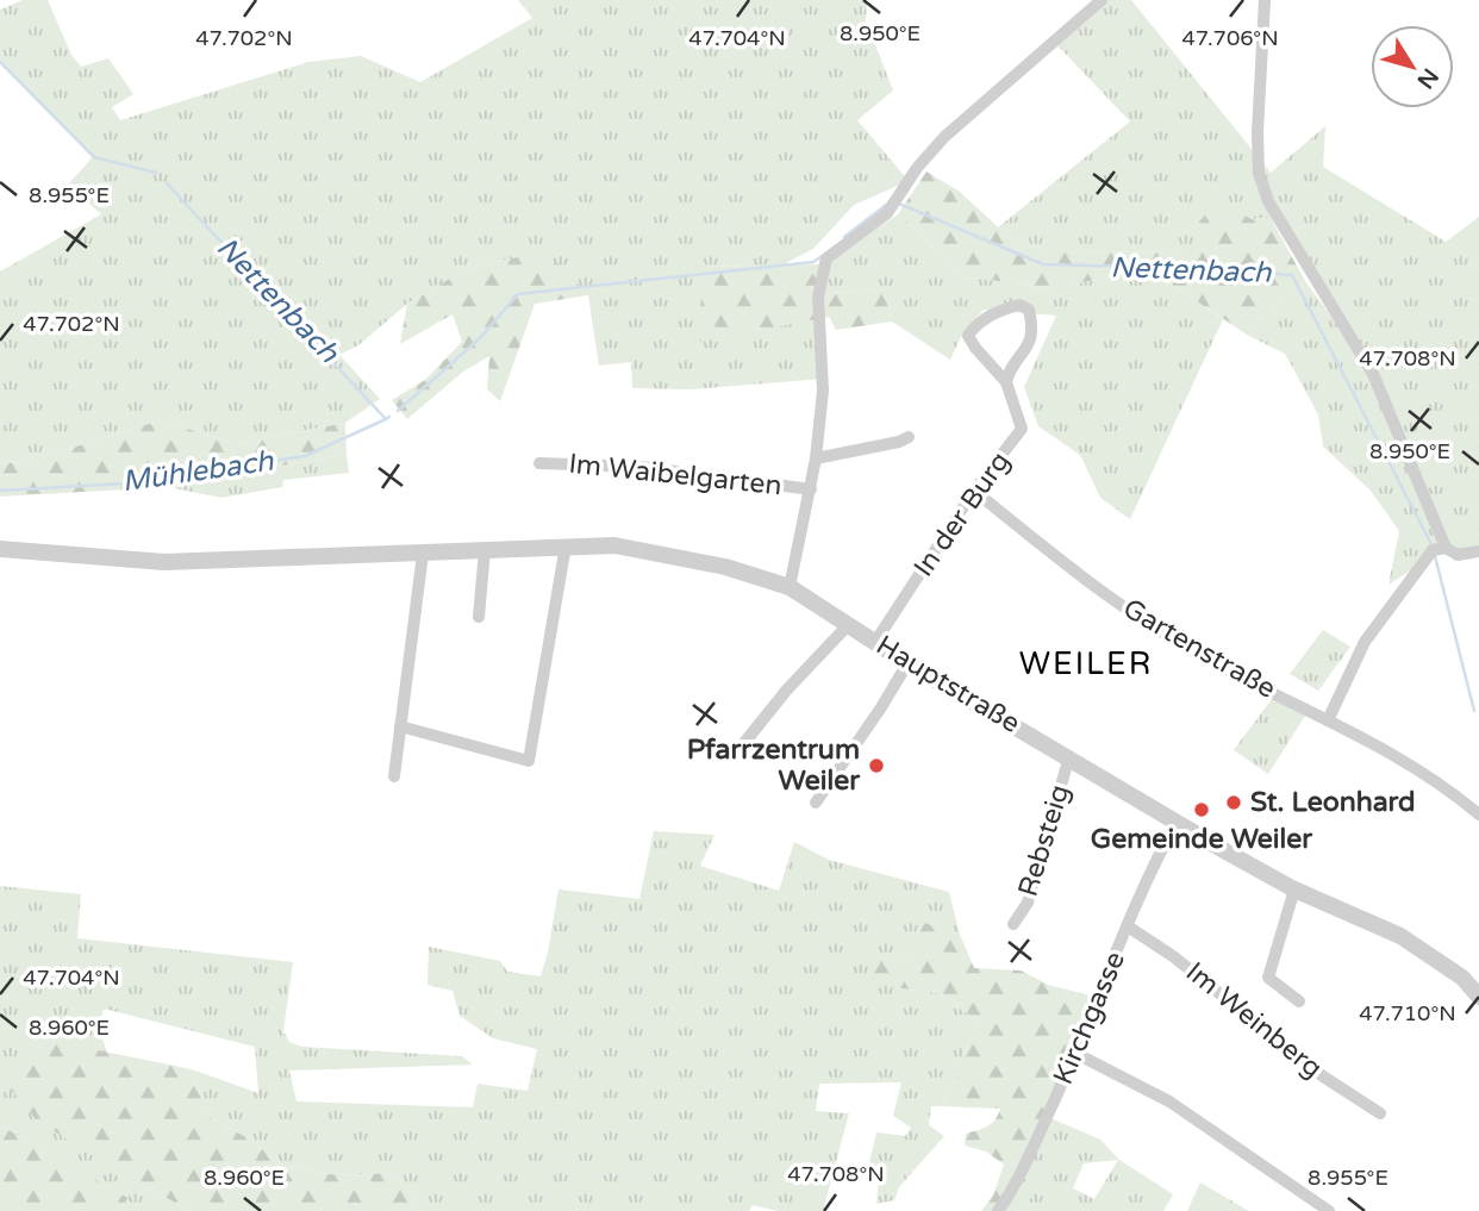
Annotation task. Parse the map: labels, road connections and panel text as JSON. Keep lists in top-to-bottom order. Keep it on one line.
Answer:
{"streets":{"street":["Im Waibelgarten","In der Burg","Gartenstraße","Hauptstraße","Rebsteig","Kirchgasse","Im Weinberg"]},"crossings":[["In der Burg","Gartenstraße"],["In der Burg","Hauptstraße"],["Hauptstraße","Rebsteig"],["Hauptstraße","Kirchgasse"],["Kirchgasse","Im Weinberg"]],"districts":["WEILER"],"water":["Nettenbach","Mühlebach"],"places":["Pfarrzentrum Weiler","St. Leonhard","Gemeinde Weiler"],"north":"bottom right","coordinates":["8.950°E","47.702°N","47.704°N","47.706°N","8.955°E","47.708°N","47.710°N","8.960°E"]}
